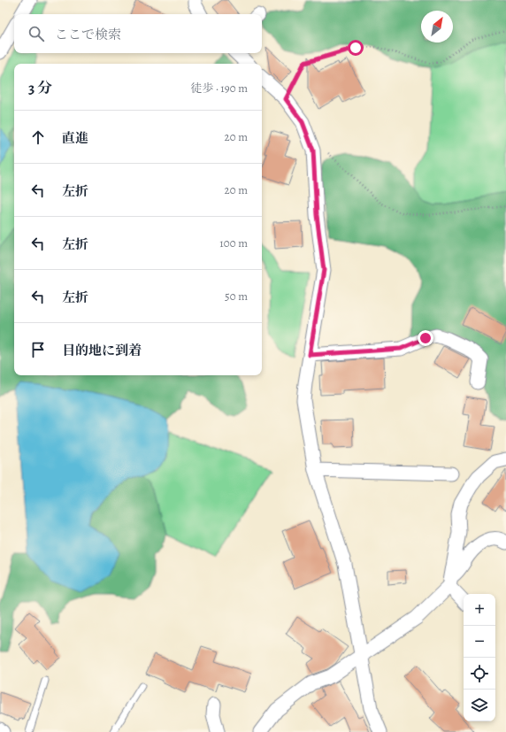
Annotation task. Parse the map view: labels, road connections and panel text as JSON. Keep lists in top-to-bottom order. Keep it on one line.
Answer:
{"north":"top right","page":{"search":"ここで検索","heading":["3 分","徒歩 · 190 m"],"list":[["直進","20 m"],["左折","20 m"],["左折","100 m"],["左折","50 m"],"目的地に到着"],"map_buttons":["+","−"]}}
